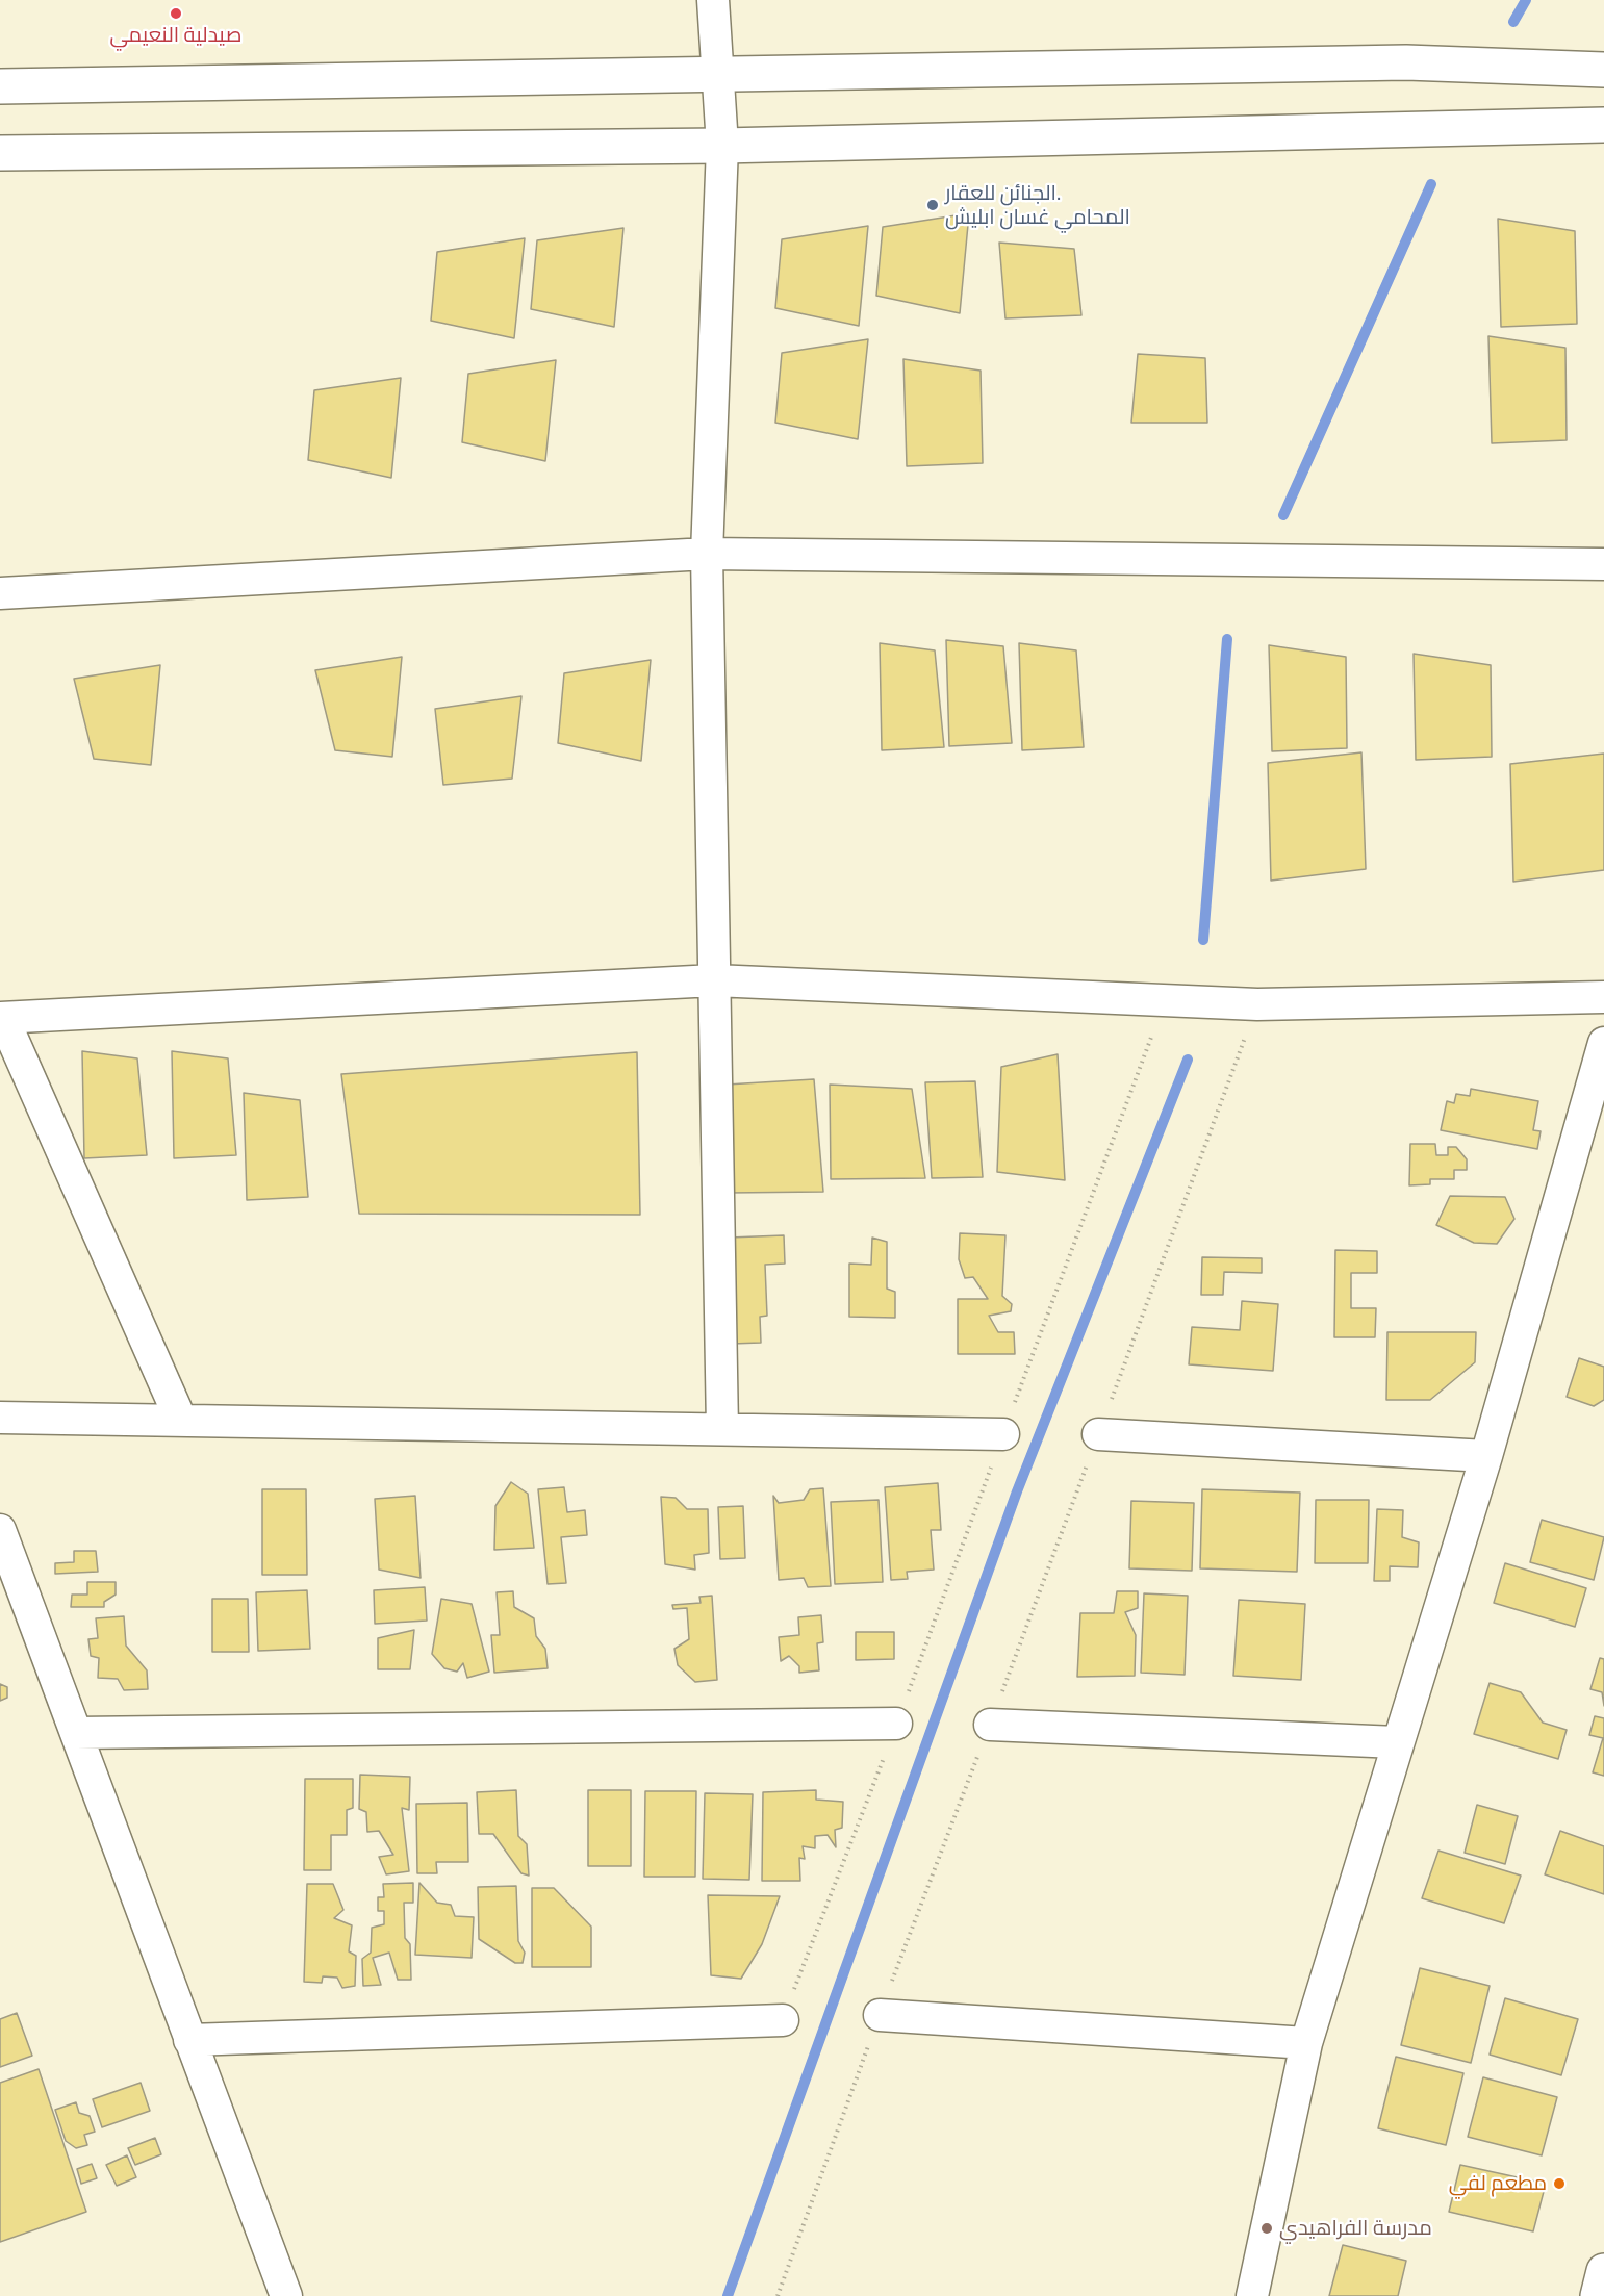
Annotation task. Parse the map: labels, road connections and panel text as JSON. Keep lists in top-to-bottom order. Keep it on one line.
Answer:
{"places":["صيدلية النعيمي","الجنائن للعقار. المحامي غسان ابليش","مطعم لفي","مدرسة الفراهيدي"]}
